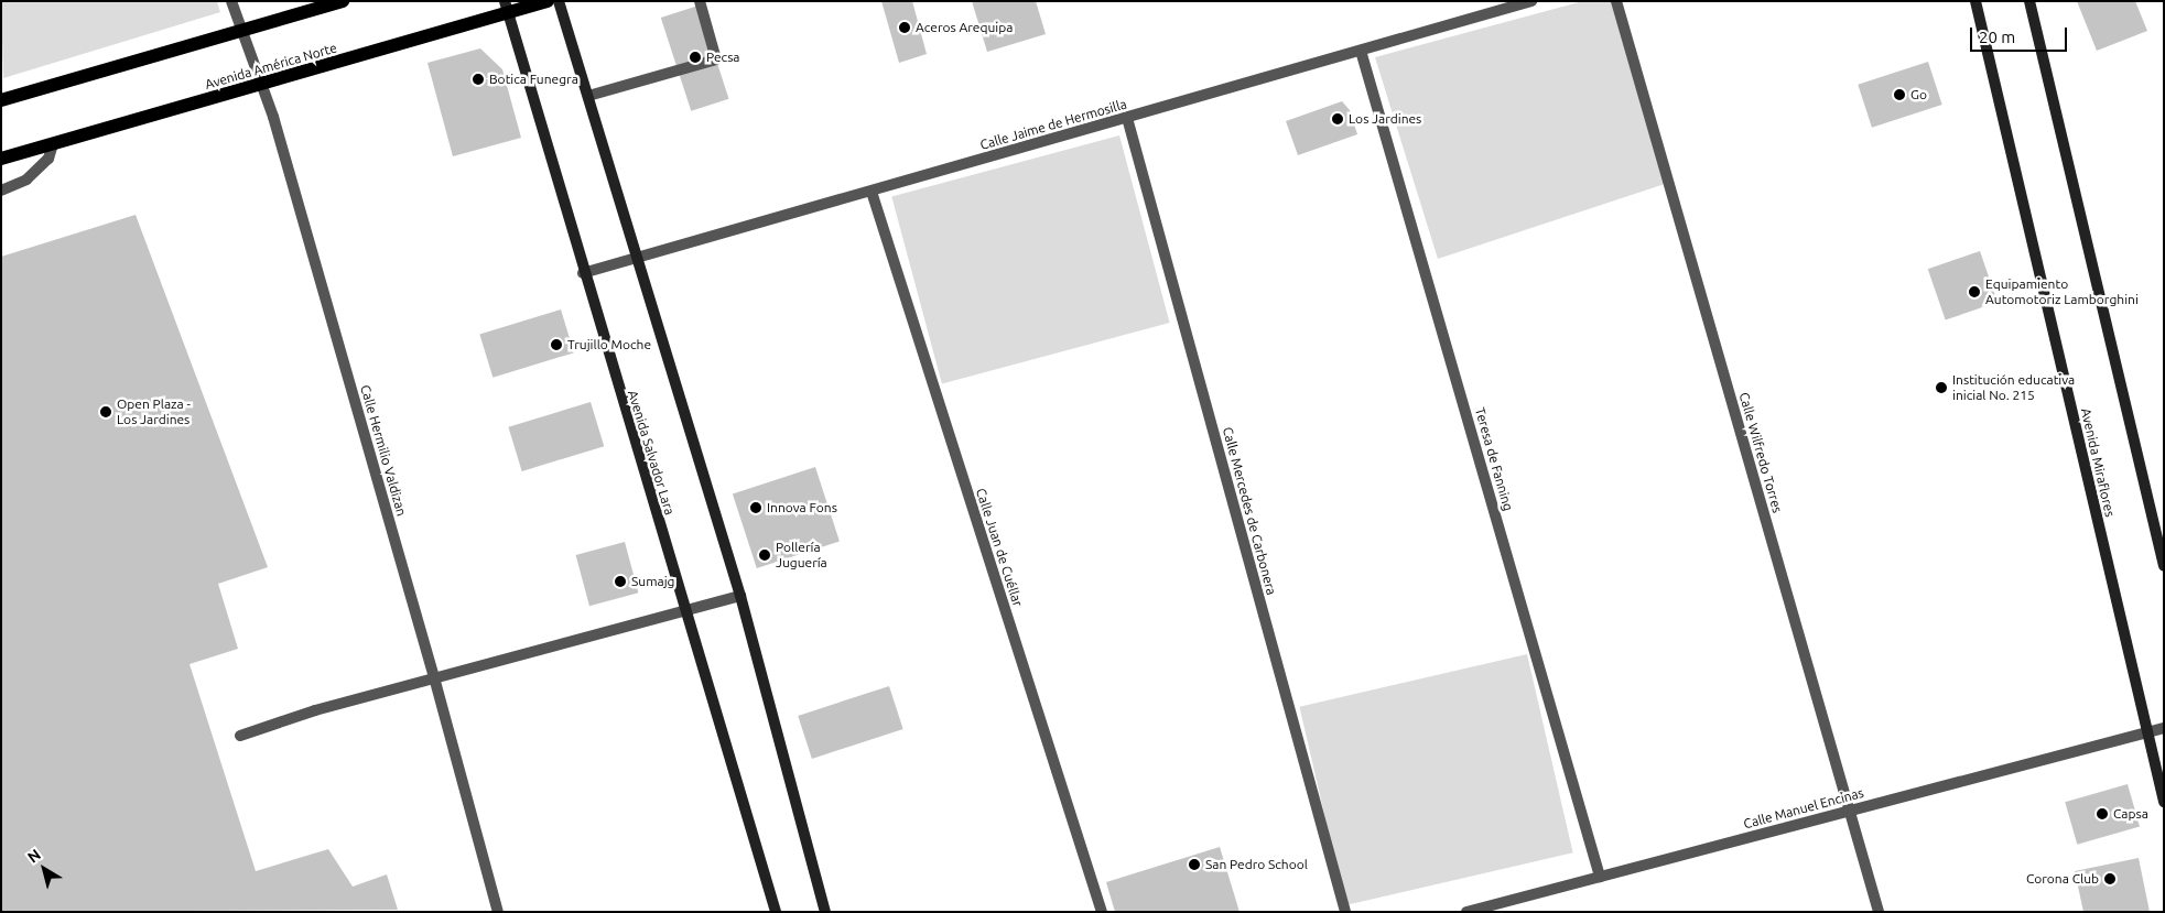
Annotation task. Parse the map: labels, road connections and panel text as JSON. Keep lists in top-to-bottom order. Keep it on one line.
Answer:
{"streets":{"main road":["Avenida América Norte"],"street":["Calle Jaime de Hermosilla","Calle Hermilio Valdizan","Avenida Salvador Lara","Calle Wilfredo Torres","Teresa de Fanning","Avenida Miraflores","Calle Mercedes de Carbonera","Calle Juan de Cuéllar","Calle Manuel Encinas"]},"crossings":[["Avenida América Norte","Calle Hermilio Valdizan"],["Avenida América Norte","Avenida Salvador Lara"],["Calle Jaime de Hermosilla","Avenida Salvador Lara"],["Calle Jaime de Hermosilla","Teresa de Fanning"],["Calle Jaime de Hermosilla","Calle Mercedes de Carbonera"],["Calle Jaime de Hermosilla","Calle Juan de Cuéllar"],["Calle Wilfredo Torres","Calle Manuel Encinas"],["Teresa de Fanning","Calle Manuel Encinas"],["Avenida Miraflores","Calle Manuel Encinas"]],"places":["Aceros Arequipa","Pecsa","Botica Funegra","Go","Los Jardines","Equipamiento Automotoriz Lamborghini","Trujillo Moche","Institución educativa inicial No. 215","Open Plaza - Los Jardines","Innova Fons","Pollería Juguería","Sumajg","Capsa","San Pedro School","Corona Club"],"scale_bar":"20 m","north":"top left"}
